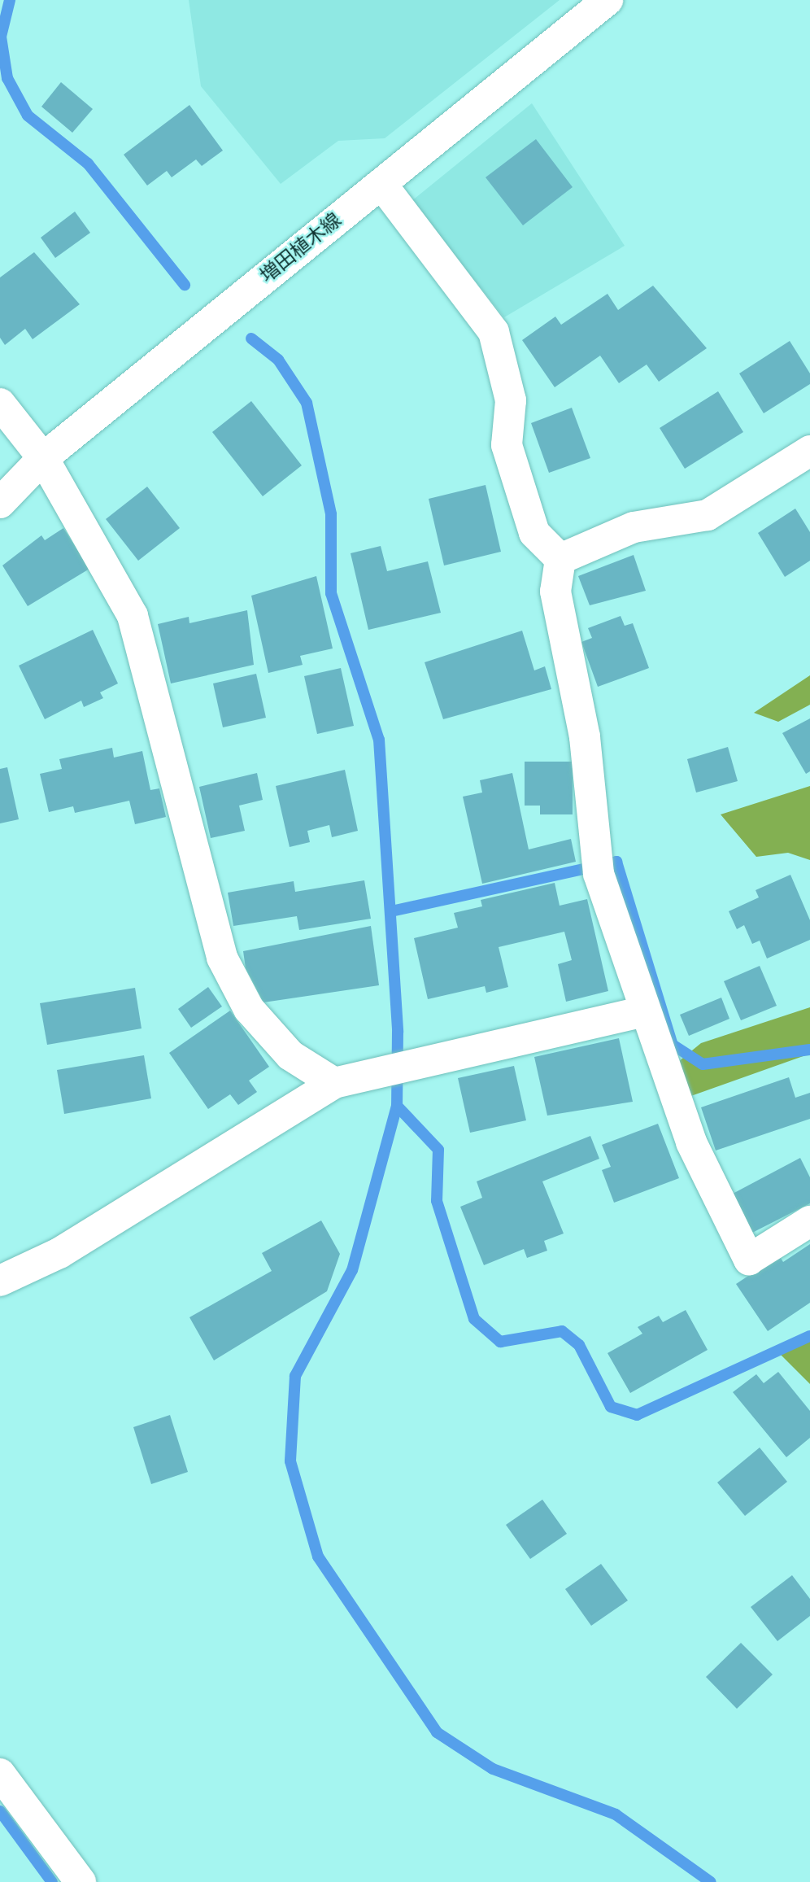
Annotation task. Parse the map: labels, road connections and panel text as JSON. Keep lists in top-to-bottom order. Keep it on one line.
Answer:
{"streets":{"street":["増田植木線"]}}
